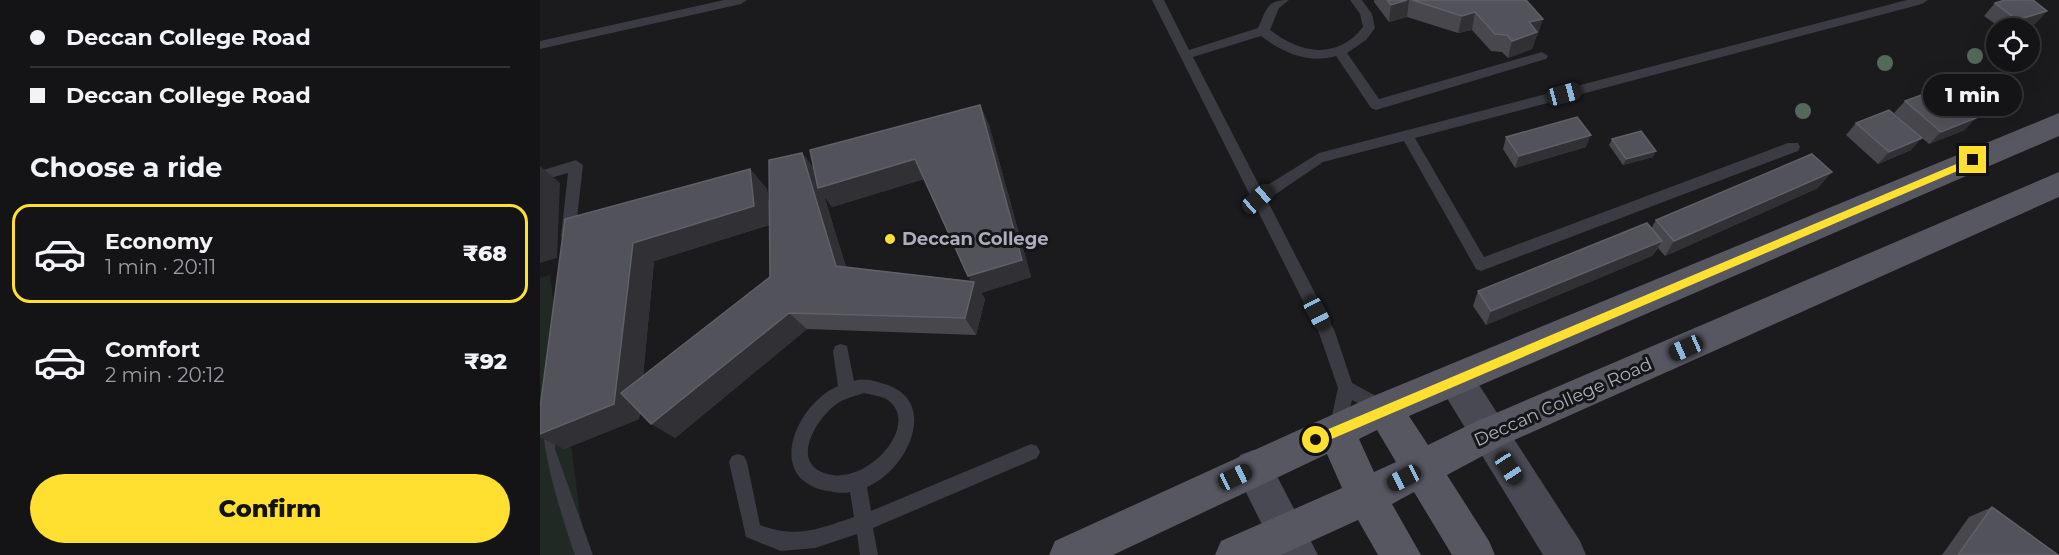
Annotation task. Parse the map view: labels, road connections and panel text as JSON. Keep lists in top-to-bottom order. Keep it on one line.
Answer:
{"streets":{"main road":["Deccan College Road"]},"places":["Deccan College"],"page":{"banner":["Deccan College Road","Deccan College Road"],"bubble":"1 min","heading":"Choose a ride","list":[{"name":"Economy","note":"1 min · 20:11","value":"₹68"},{"name":"Comfort","note":"2 min · 20:12","value":"₹92"}],"buttons":"Confirm"}}
